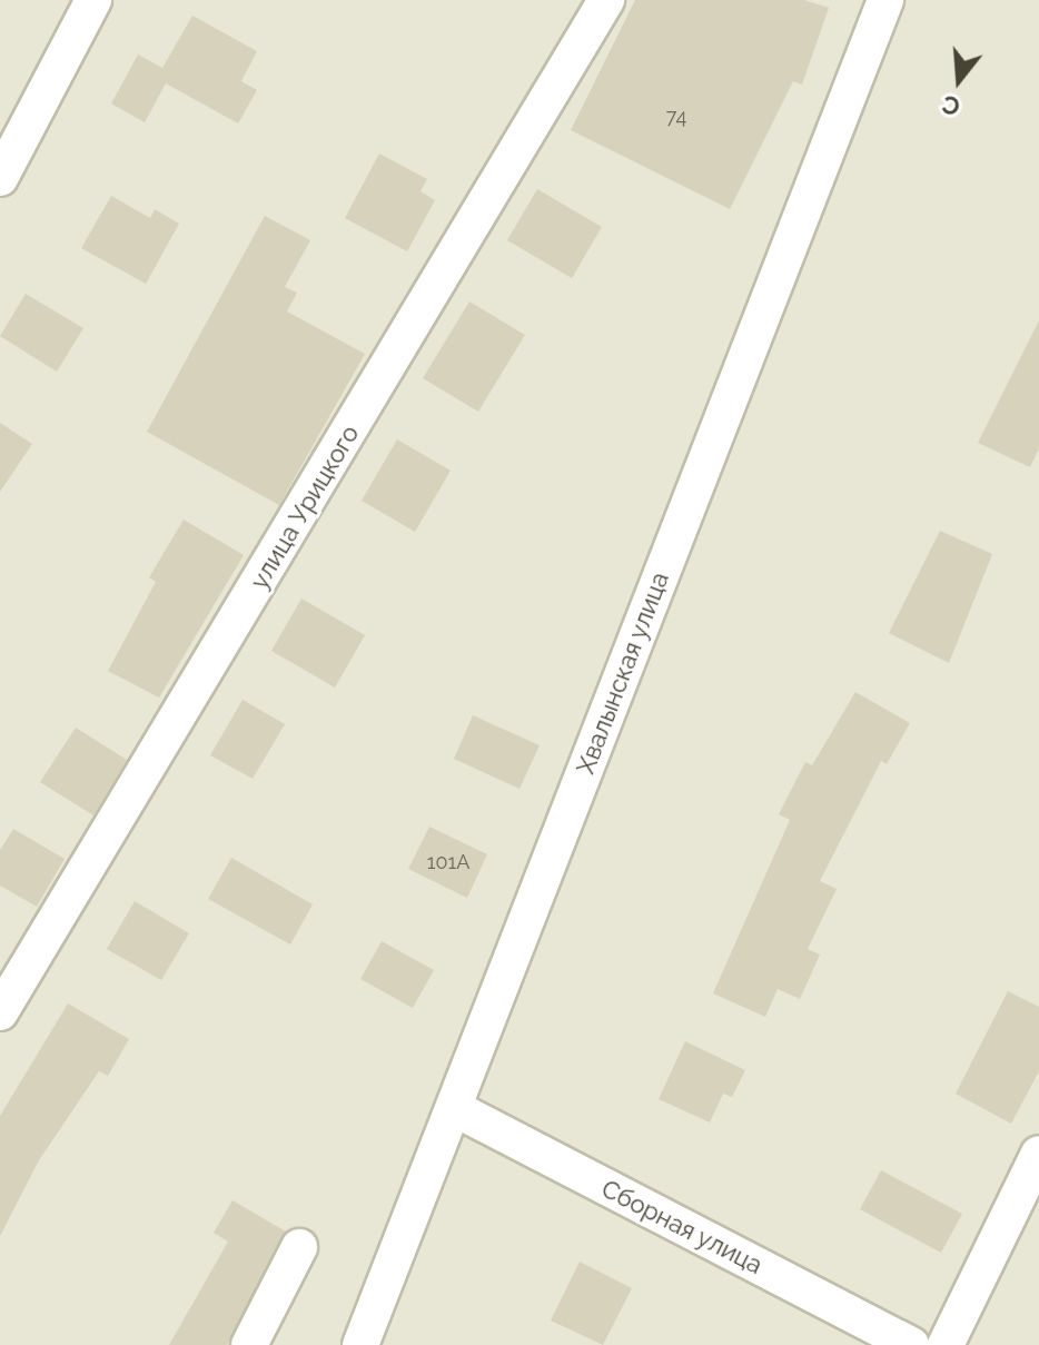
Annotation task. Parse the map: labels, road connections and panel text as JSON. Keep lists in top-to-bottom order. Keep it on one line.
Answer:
{"streets":{"street":["улица Урицкого","Хвалынская улица","Сборная улица"]},"crossings":[["Хвалынская улица","Сборная улица"]],"house_numbers":["74","101А"],"north":"bottom"}
